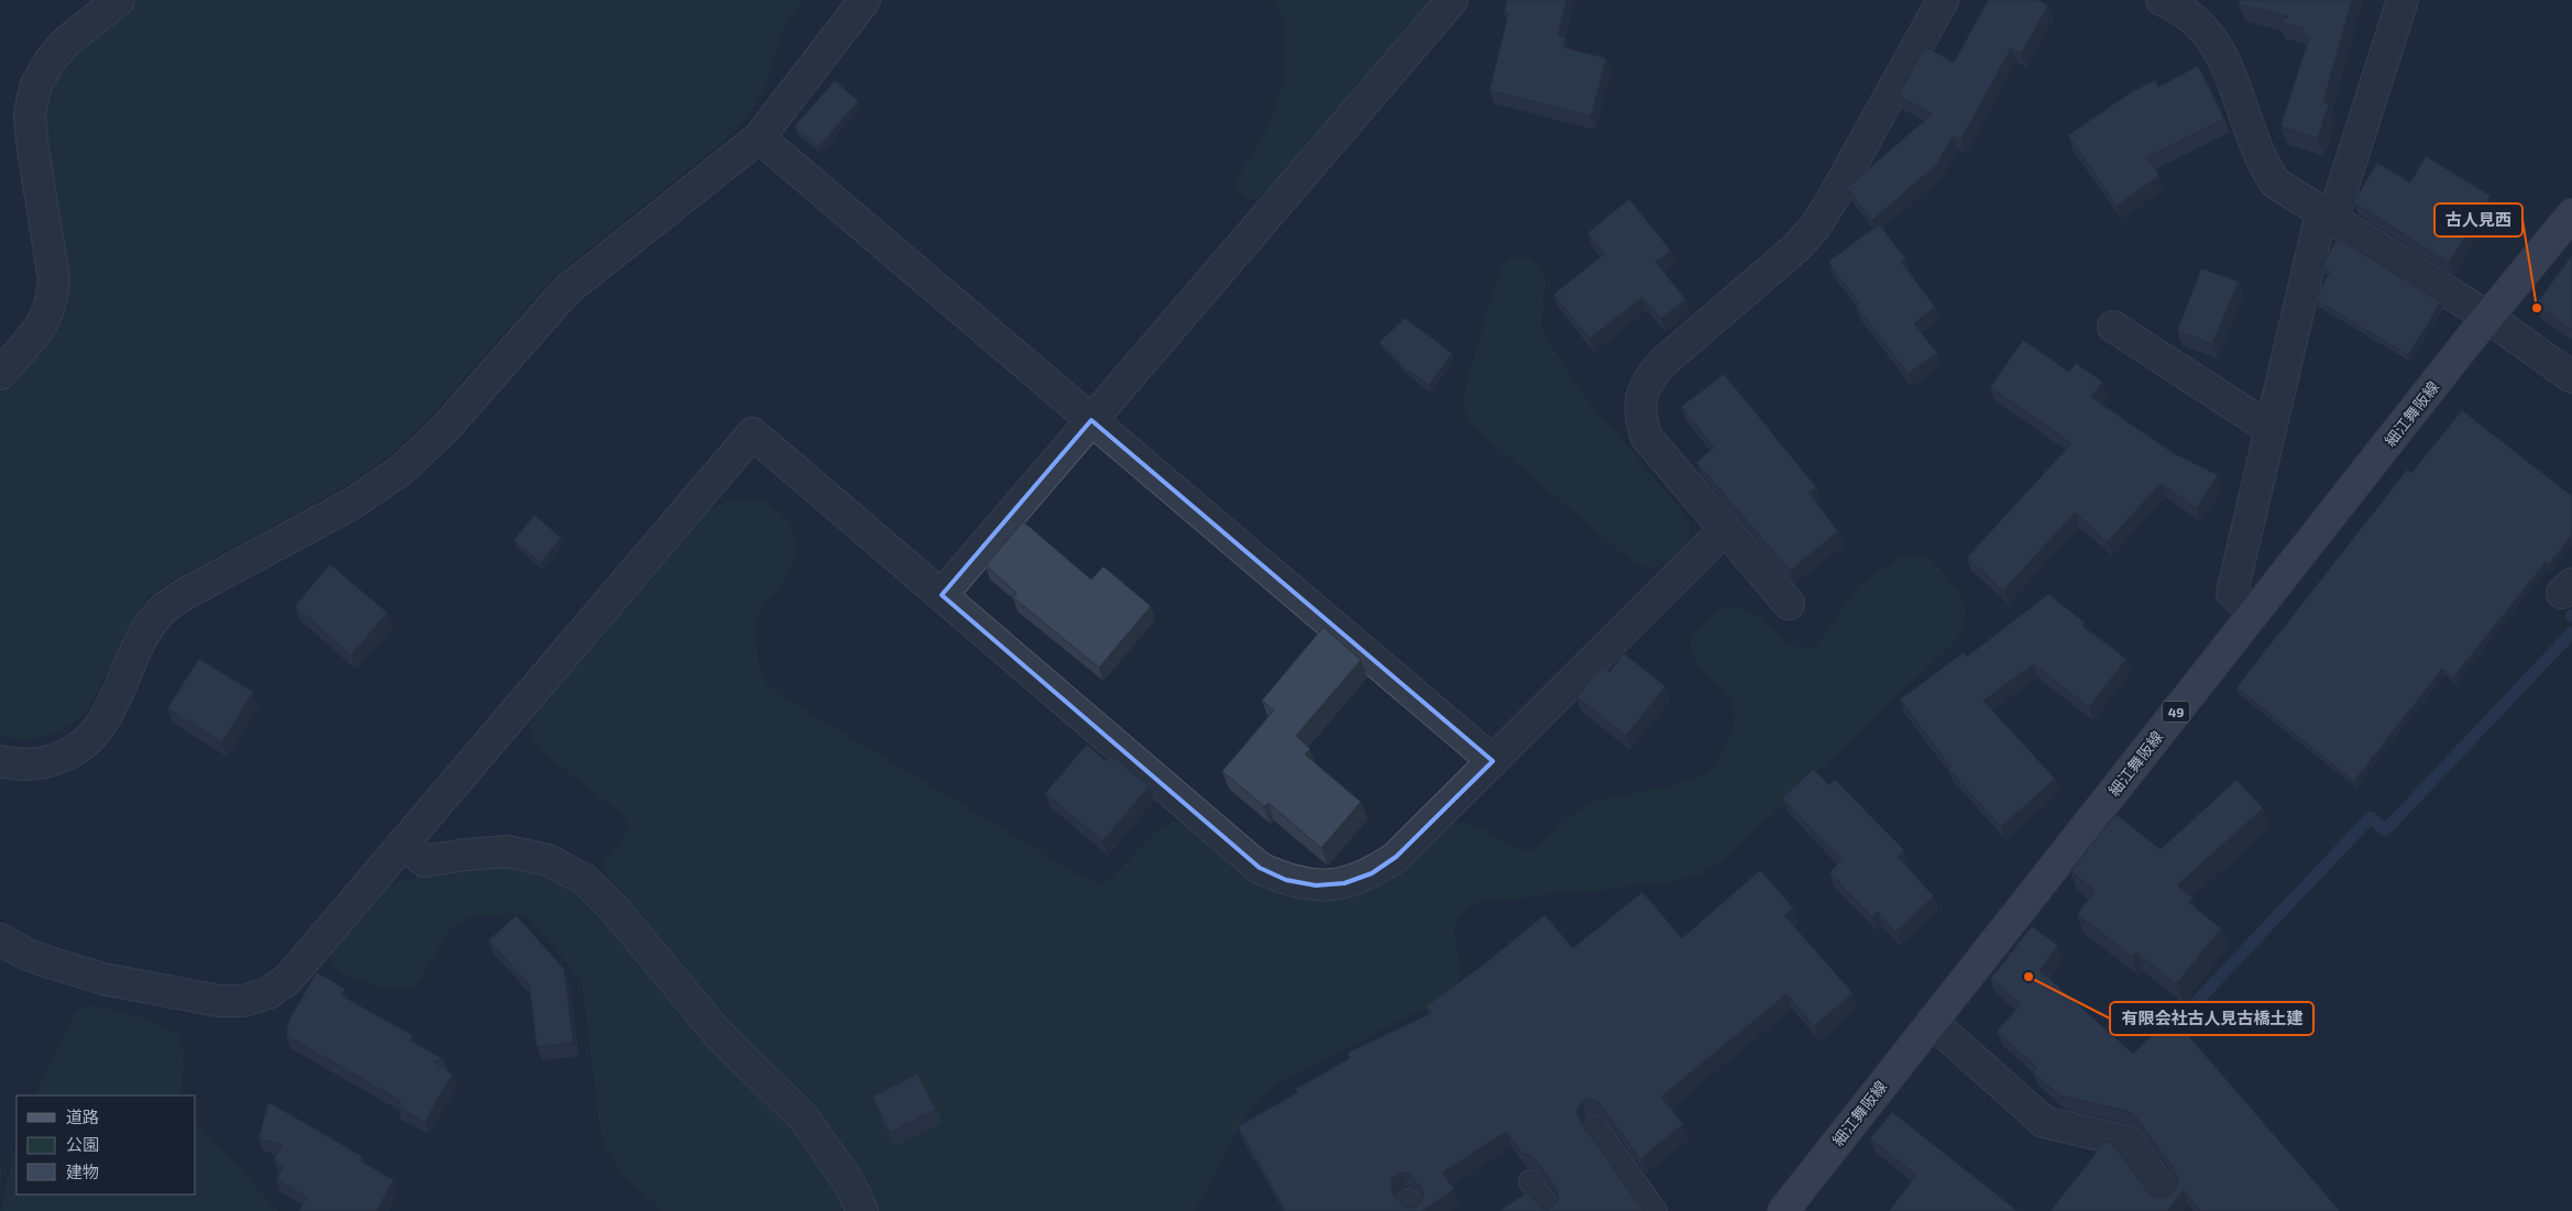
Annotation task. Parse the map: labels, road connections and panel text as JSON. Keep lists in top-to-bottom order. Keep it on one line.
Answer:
{"streets":{"main road":["細江舞阪線","49"]},"places":["古人見西","有限会社古人見古橋土建"],"legend":["道路","公園","建物"]}
